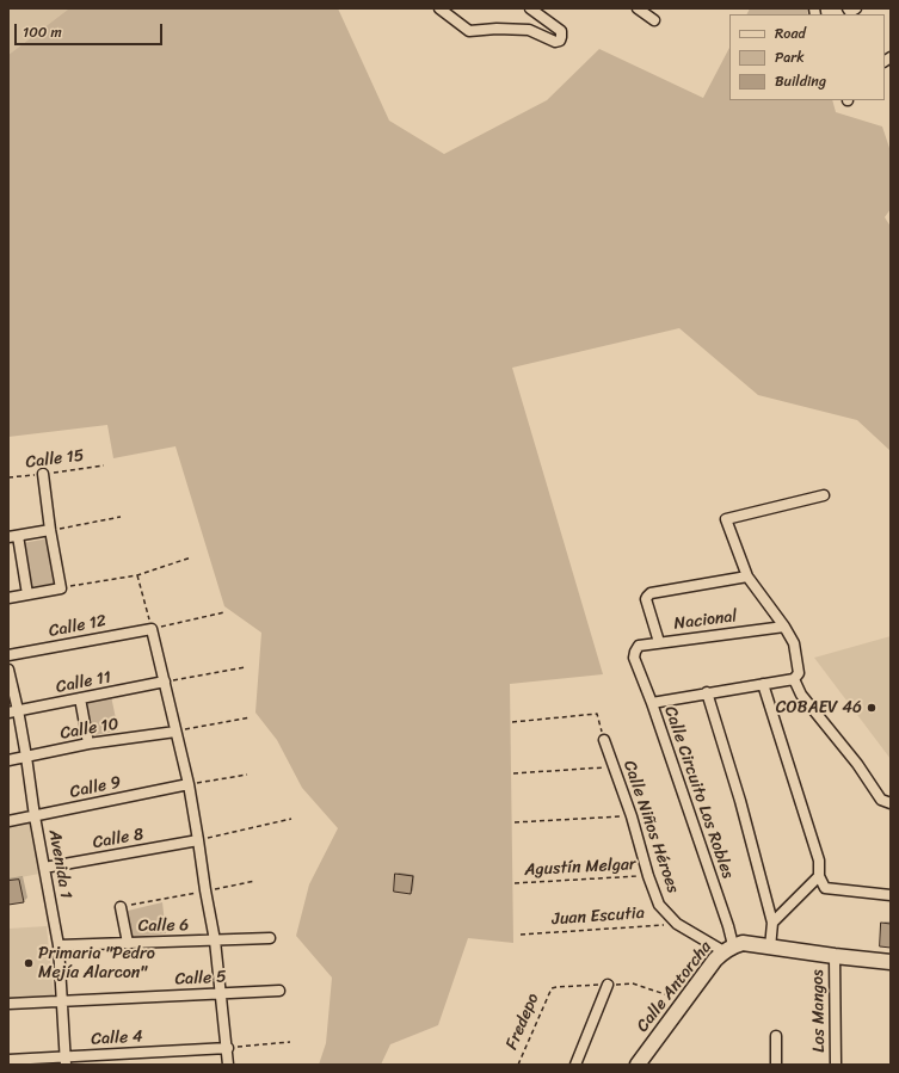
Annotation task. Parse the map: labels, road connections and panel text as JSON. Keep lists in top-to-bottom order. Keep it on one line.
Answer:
{"streets":{"street":["Nacional","Calle 12","Calle 11","Calle 10","Calle 9","Calle Circuito Los Robles","Calle Niños Héroes","Calle 8","Avenida 1","Calle 6","Calle 5","Calle Antorcha","Los Mangos","Calle 4"],"path":["Calle 15","Agustín Melgar","Juan Escutia","Fredepo"]},"crossings":[["Nacional","Calle Circuito Los Robles"],["Calle 11","Avenida 1"],["Calle 10","Avenida 1"],["Calle 9","Avenida 1"],["Calle Circuito Los Robles","Calle Niños Héroes"],["Calle Circuito Los Robles","Calle Antorcha"],["Calle Niños Héroes","Agustín Melgar"],["Calle Niños Héroes","Juan Escutia"],["Calle Niños Héroes","Calle Antorcha"],["Calle 8","Avenida 1"],["Avenida 1","Calle 6"],["Avenida 1","Calle 5"],["Avenida 1","Calle 4"],["Calle Antorcha","Los Mangos"]],"places":["COBAEV 46","Primaria \"Pedro Mejía Alarcon\""],"legend":["Road","Park","Building"],"scale_bar":"100 m"}
